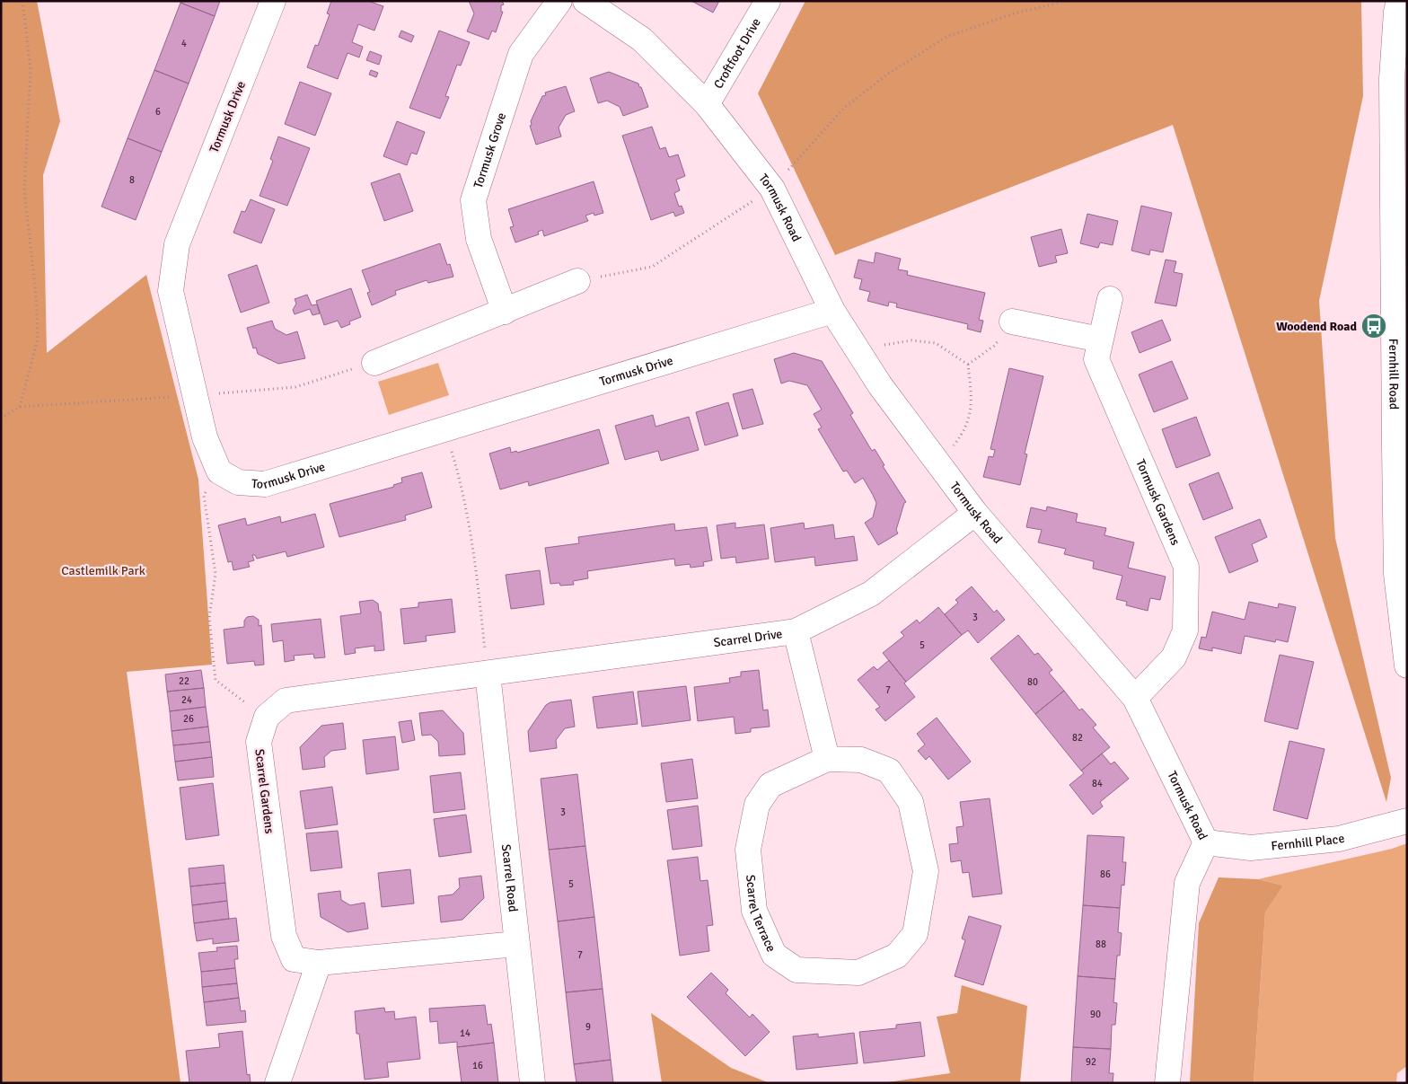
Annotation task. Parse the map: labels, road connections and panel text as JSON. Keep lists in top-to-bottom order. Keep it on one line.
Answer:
{"streets":{"street":["Croftfoot Drive","Tormusk Drive","Tormusk Grove","Tormusk Road","Fernhill Road","Tormusk Gardens","Scarrel Drive","Scarrel Gardens","Fernhill Place","Scarrel Road","Scarrel Terrace"]},"crossings":[["Croftfoot Drive","Tormusk Road"],["Tormusk Drive","Tormusk Road"],["Tormusk Road","Tormusk Gardens"],["Tormusk Road","Scarrel Drive"],["Tormusk Road","Fernhill Place"],["Scarrel Drive","Scarrel Gardens"],["Scarrel Drive","Scarrel Road"],["Scarrel Gardens","Scarrel Road"]],"parks":["Castlemilk Park"],"places":{"bus stop":["Woodend Road"]},"house_numbers":["4","6","8","3","5","22","80","7","24","26","82","84","3","86","5","88","7","90","9","14","92","16"]}
